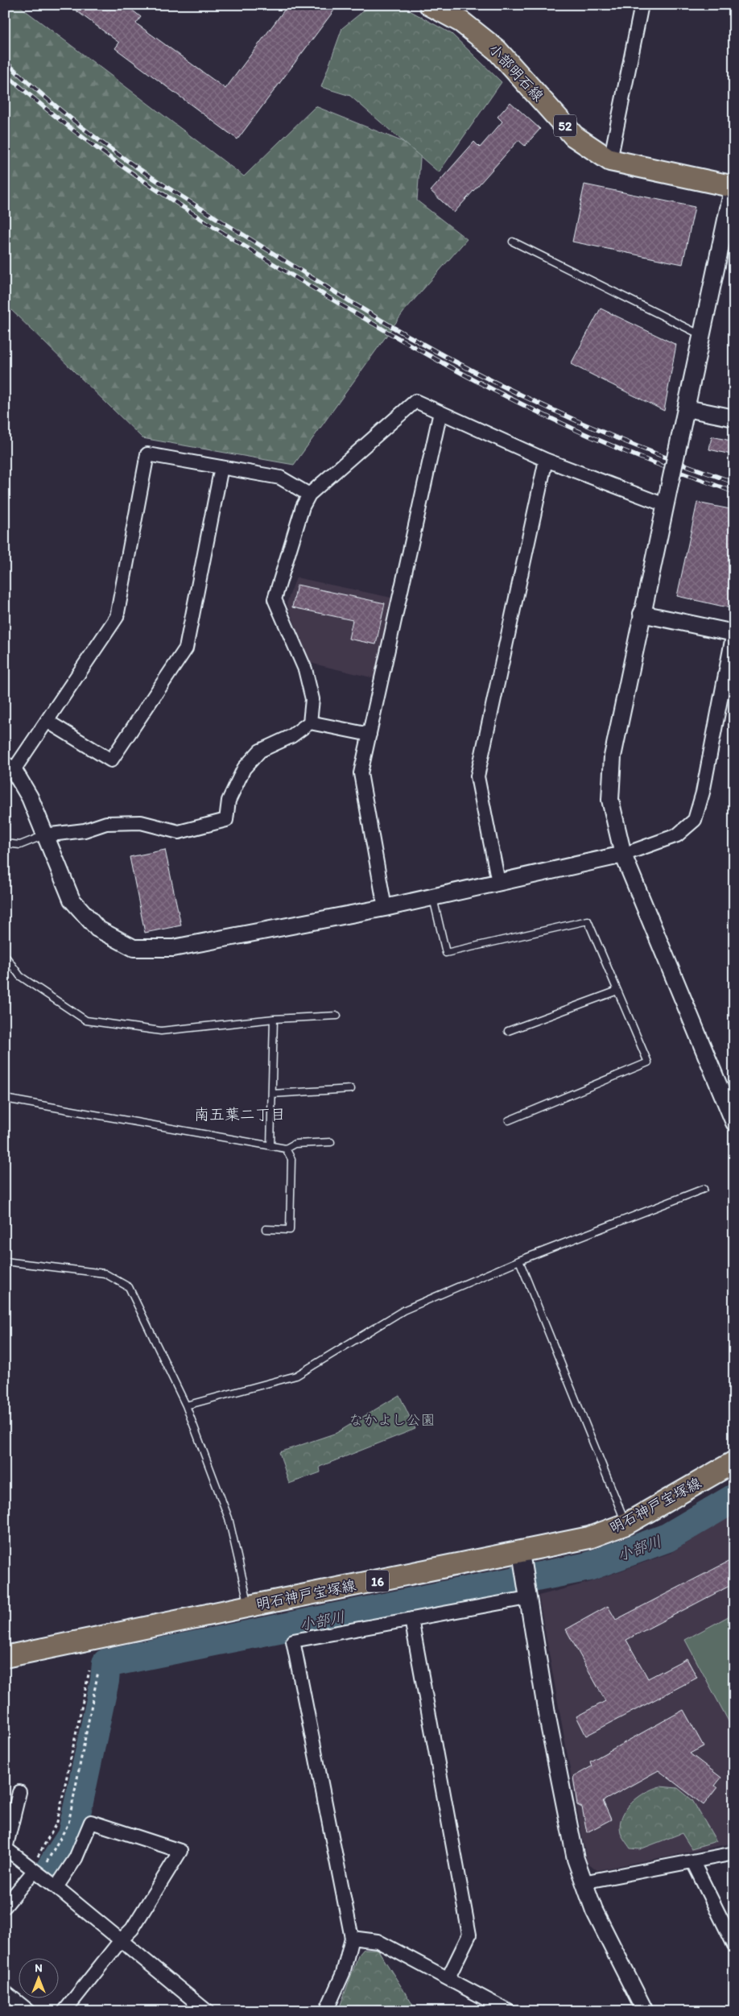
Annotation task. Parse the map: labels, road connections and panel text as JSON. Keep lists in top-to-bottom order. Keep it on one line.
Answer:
{"streets":{"main road":["小部明石線","52","明石神戸宝塚線","16"]},"districts":["南五葉二丁目"],"water":["小部川"],"parks":["なかよし公園"],"north":"top"}
